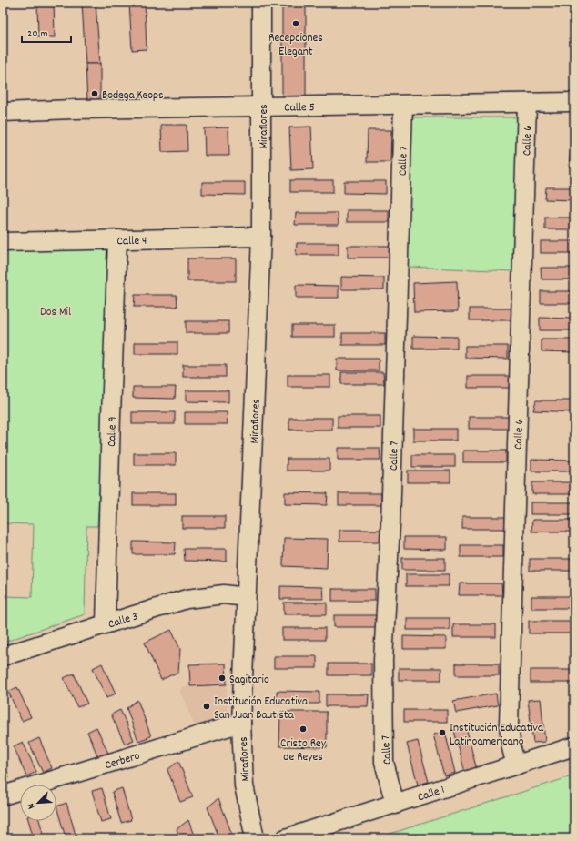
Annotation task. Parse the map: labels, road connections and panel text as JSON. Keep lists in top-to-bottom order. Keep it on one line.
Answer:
{"streets":{"street":["Calle 5","Miraflores","Calle 6","Calle 7","Calle 4","Calle 9","Calle 3","Cerbero","Calle 1"]},"crossings":[["Calle 5","Miraflores"],["Calle 5","Calle 6"],["Calle 5","Calle 7"],["Miraflores","Calle 4"],["Miraflores","Calle 3"],["Miraflores","Cerbero"],["Calle 6","Calle 1"],["Calle 7","Calle 1"],["Calle 4","Calle 9"],["Calle 9","Calle 3"]],"parks":["Dos Mil"],"places":["Recepciones Elegant","Bodega Keops","Sagitario","Institución Educativa San Juan Bautista","Cristo Rey de Reyes","Institución Educativa Latinoamericano"],"scale_bar":"20 m","north":"bottom left"}
